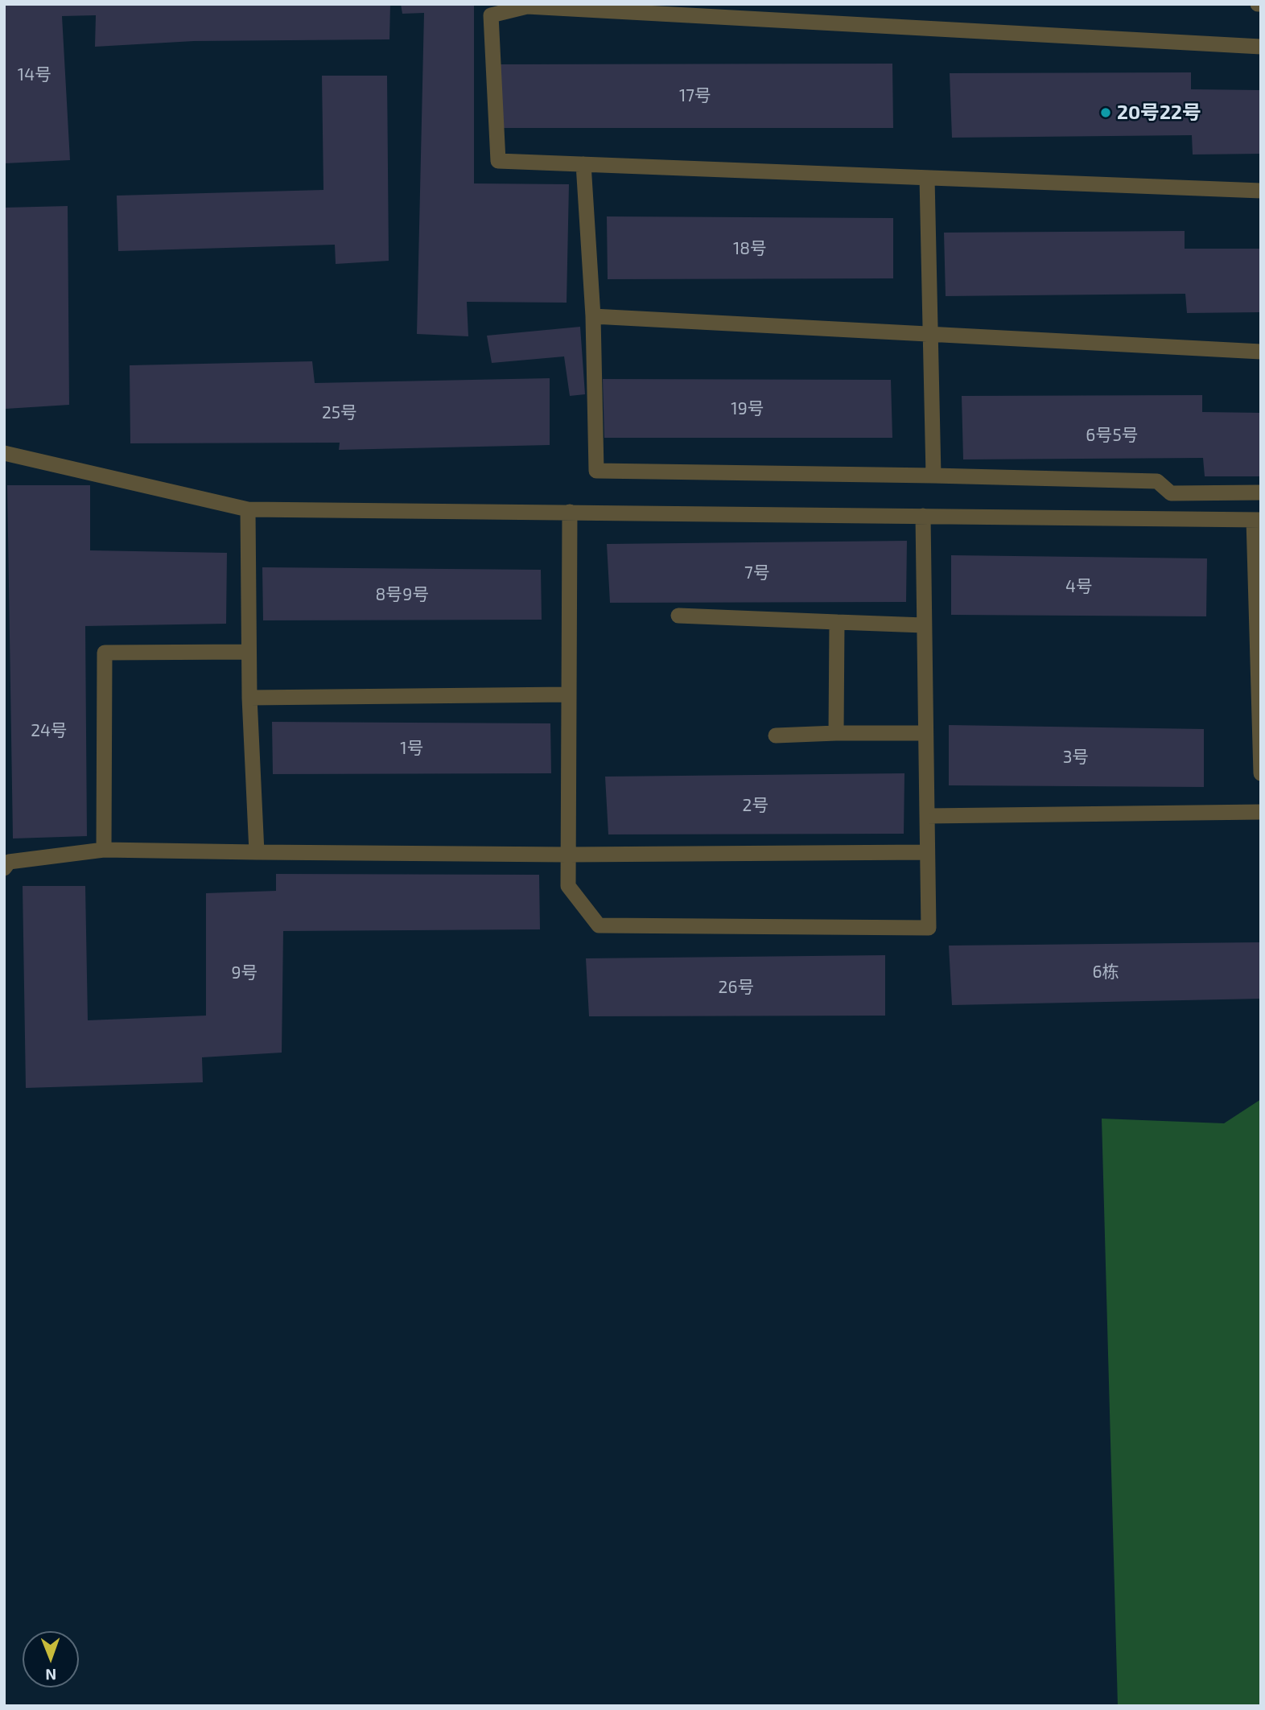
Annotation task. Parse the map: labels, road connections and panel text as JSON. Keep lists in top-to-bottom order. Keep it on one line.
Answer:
{"places":["20号22号"],"house_numbers":["14号","17号","18号","19号","25号","6号5号","7号","4号","8号9号","24号","1号","3号","2号","6栋","9号","26号"],"north":"bottom"}
